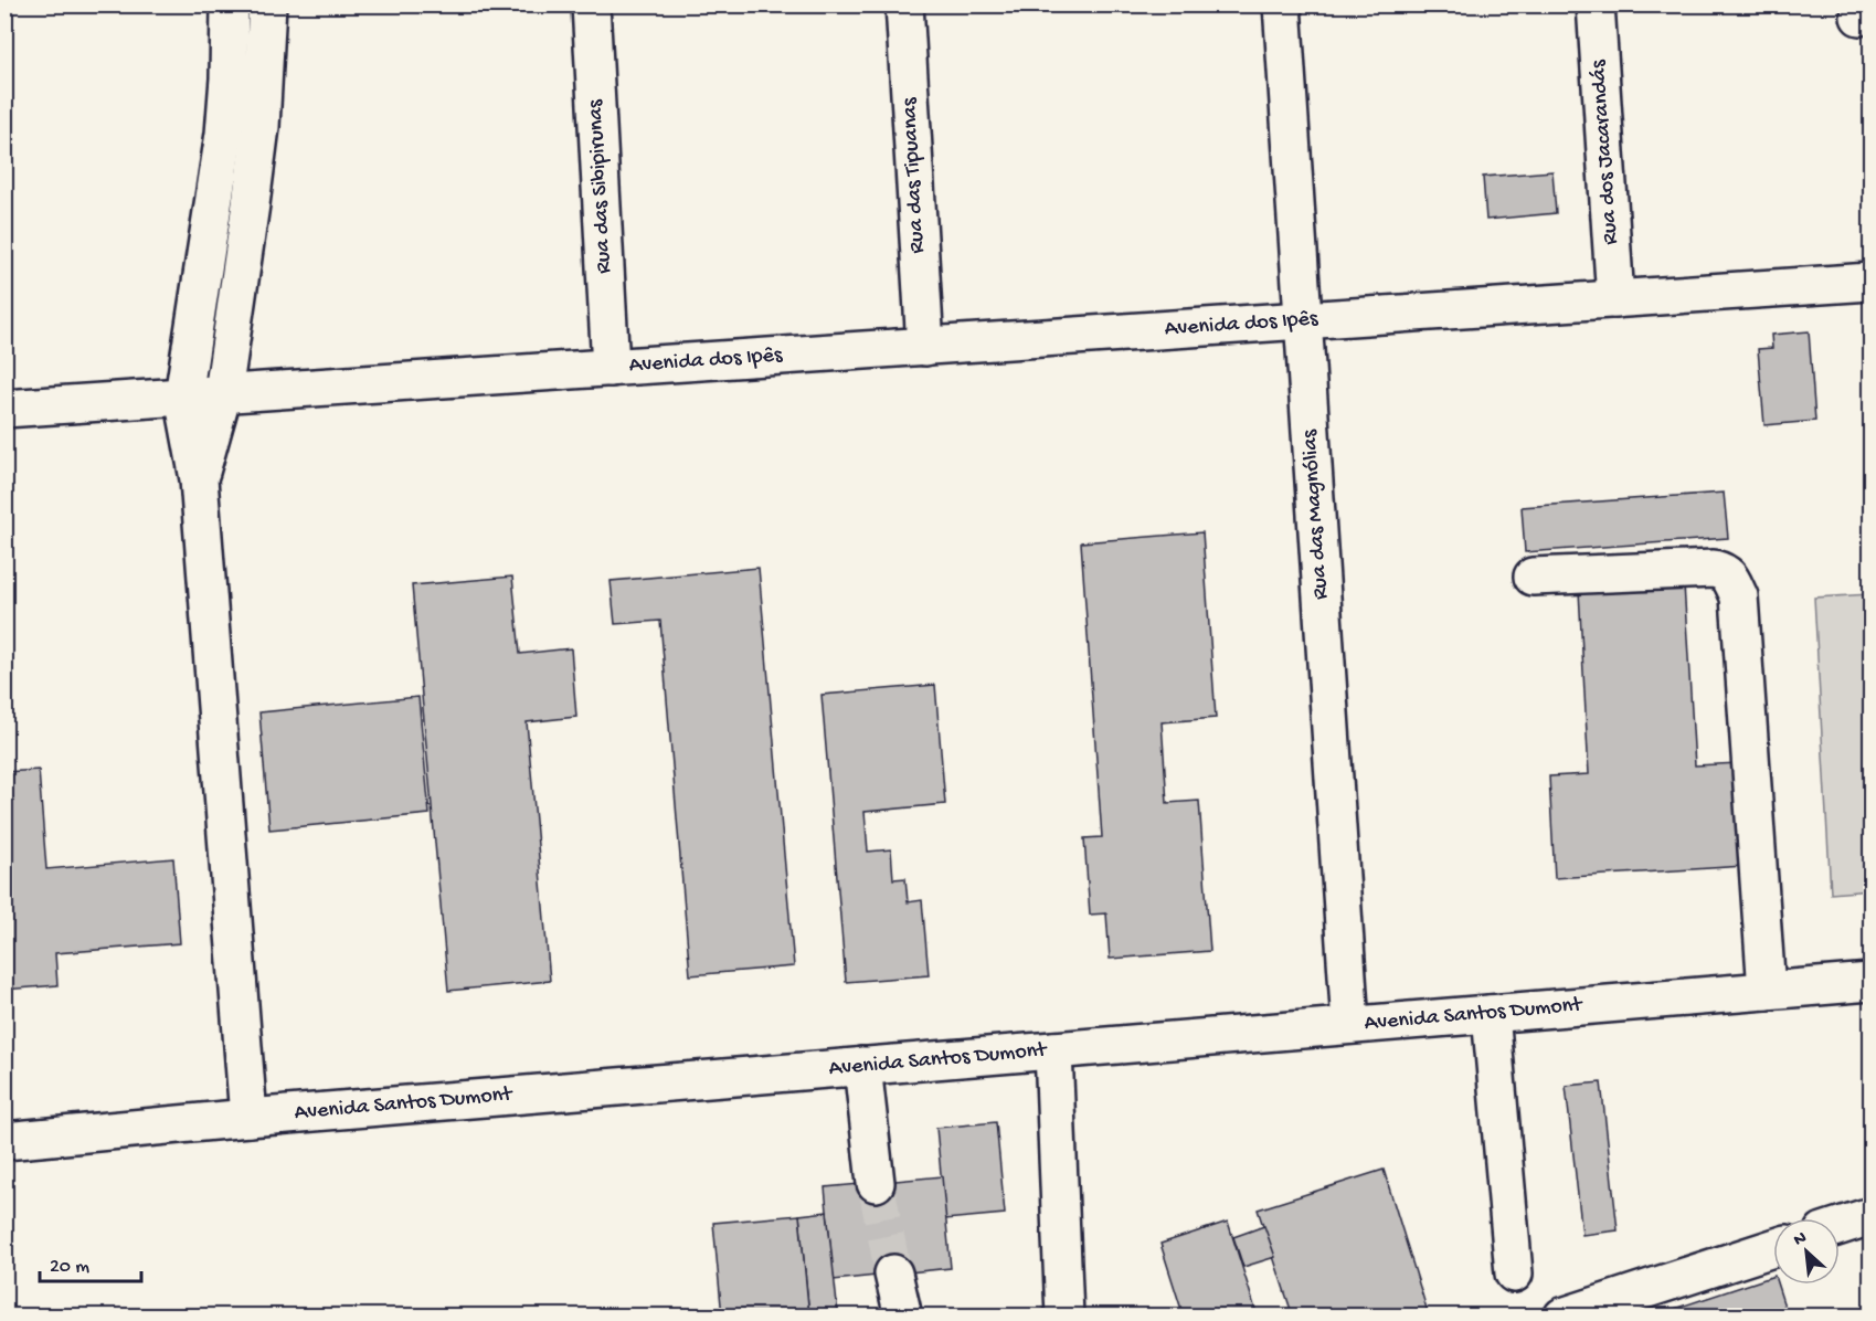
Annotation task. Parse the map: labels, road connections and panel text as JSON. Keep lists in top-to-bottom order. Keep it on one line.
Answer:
{"streets":{"street":["Rua dos Jacarandás","Rua das Tipuanas","Rua das Sibipirunas","Avenida dos Ipês","Rua das Magnólias","Avenida Santos Dumont"]},"crossings":[["Rua dos Jacarandás","Avenida dos Ipês"],["Rua das Tipuanas","Avenida dos Ipês"],["Rua das Sibipirunas","Avenida dos Ipês"],["Avenida dos Ipês","Rua das Magnólias"],["Rua das Magnólias","Avenida Santos Dumont"]],"scale_bar":"20 m","north":"top left"}
